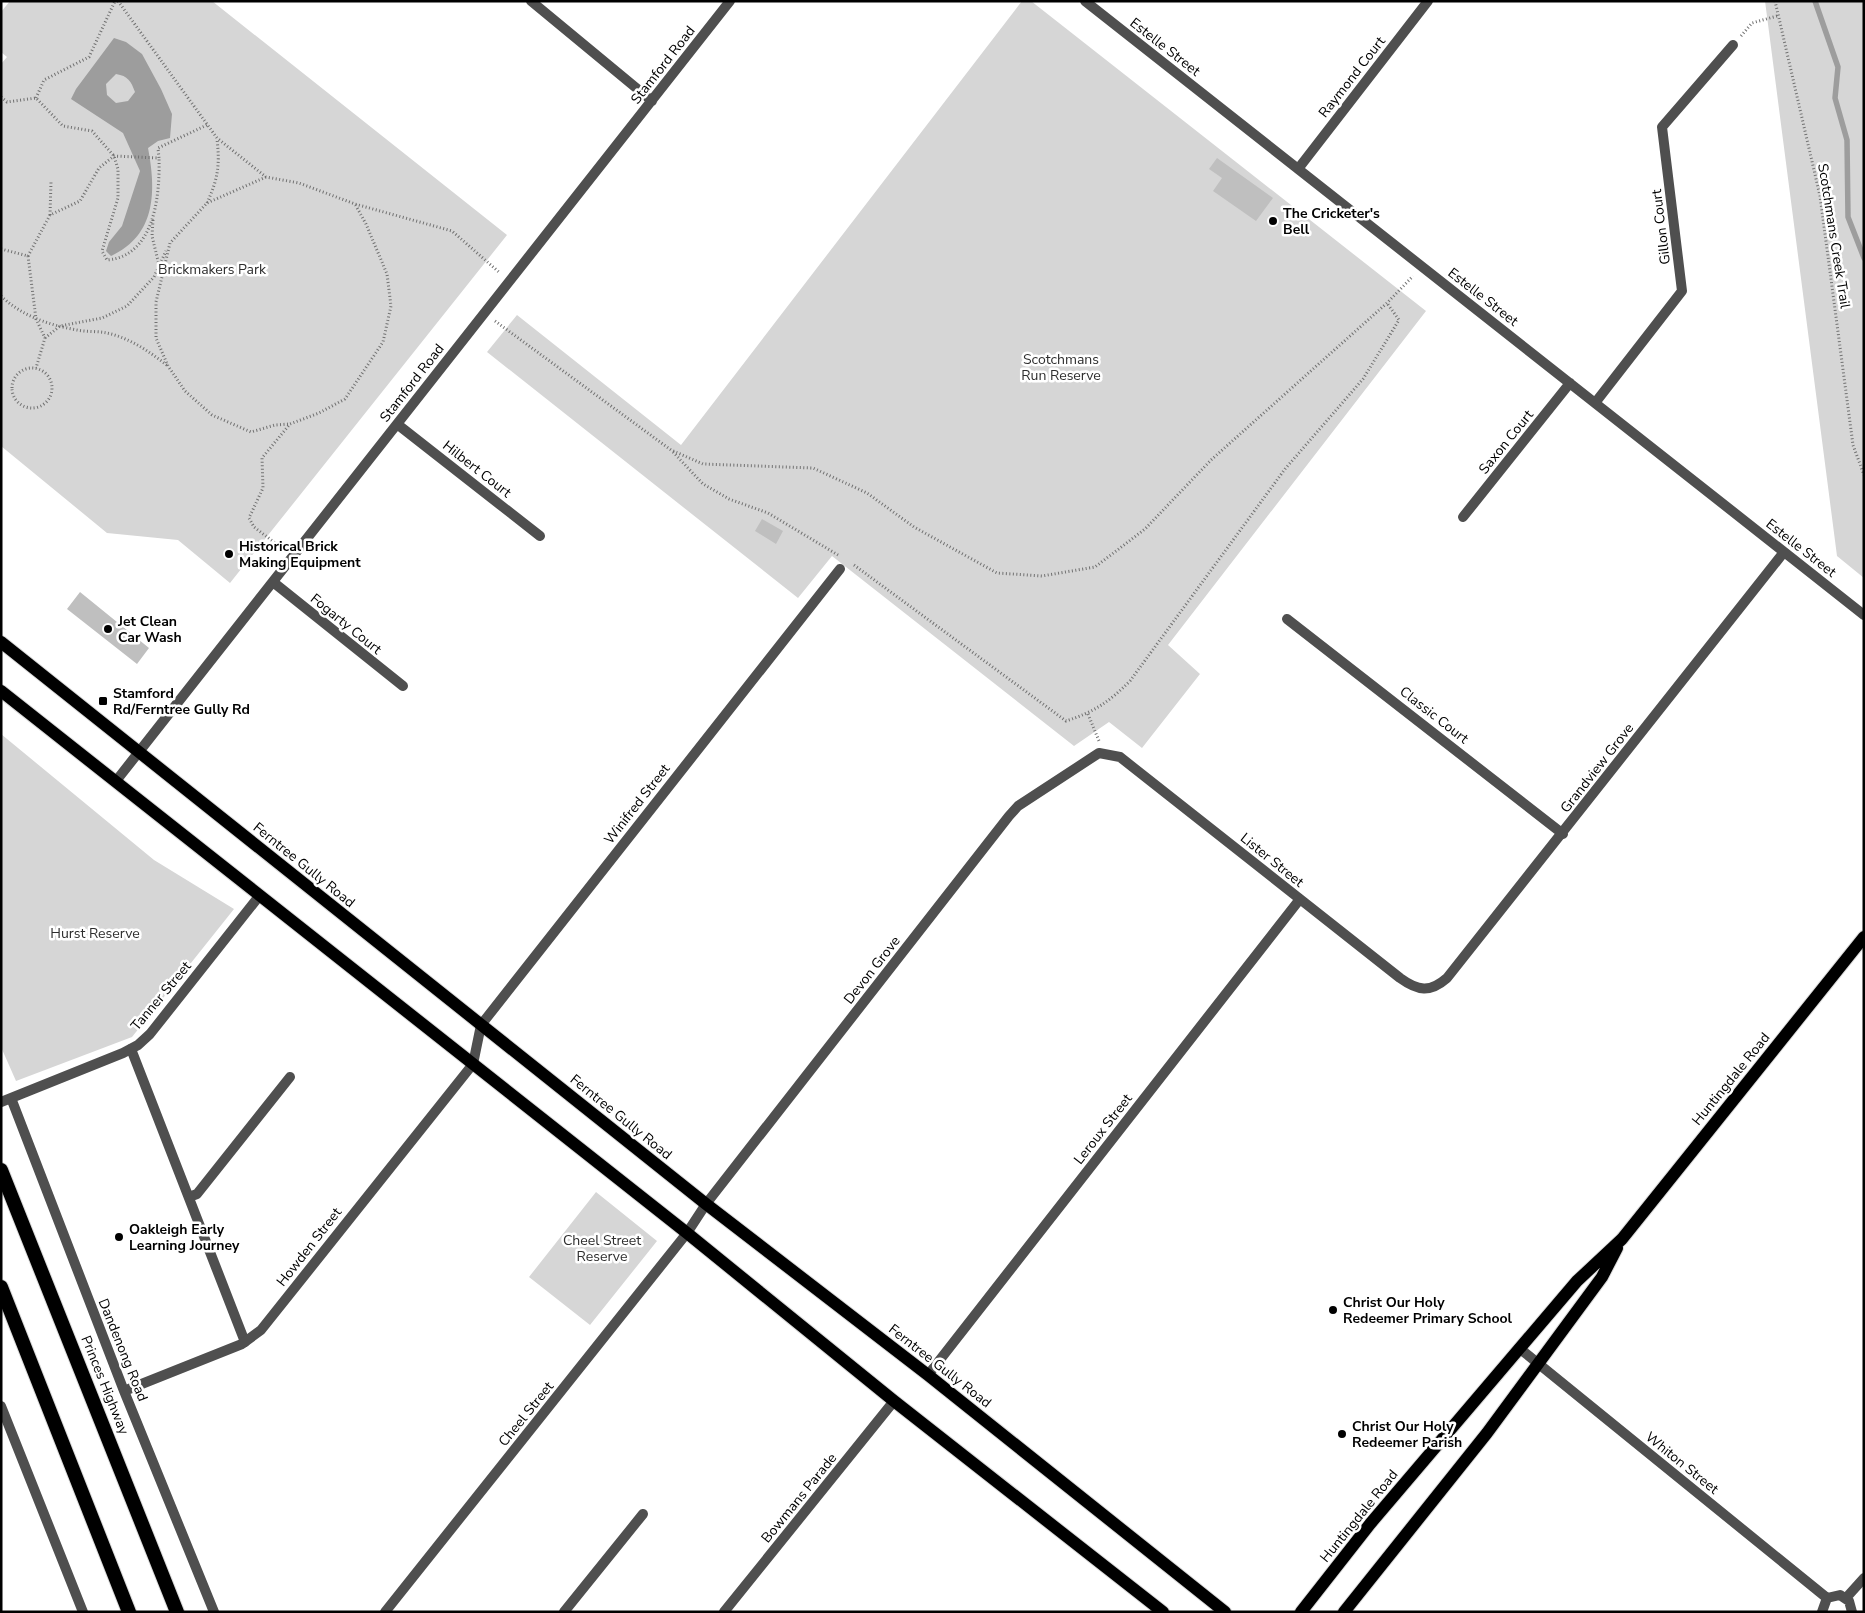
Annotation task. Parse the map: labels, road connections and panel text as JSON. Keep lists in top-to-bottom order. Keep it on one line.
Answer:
{"streets":{"highway":["Princes Highway"],"main road":["Ferntree Gully Road","Huntingdale Road"],"street":["Estelle Street","Stamford Road","Raymond Court","Gillon Court","Saxon Court","Hilbert Court","Fogarty Court","Classic Court","Grandview Grove","Winifred Street","Lister Street","Devon Grove","Tanner Street","Leroux Street","Howden Street","Dandenong Road","Cheel Street","Whiton Street","Bowmans Parade"],"path":["Scotchmans Creek Trail"]},"crossings":[["Estelle Street","Raymond Court"],["Estelle Street","Gillon Court"],["Estelle Street","Saxon Court"],["Estelle Street","Grandview Grove"],["Stamford Road","Hilbert Court"],["Stamford Road","Fogarty Court"],["Stamford Road","Ferntree Gully Road"],["Classic Court","Grandview Grove"],["Grandview Grove","Lister Street"],["Winifred Street","Ferntree Gully Road"],["Winifred Street","Howden Street"],["Lister Street","Devon Grove"],["Lister Street","Leroux Street"],["Ferntree Gully Road","Devon Grove"],["Ferntree Gully Road","Leroux Street"],["Devon Grove","Cheel Street"],["Tanner Street","Dandenong Road"],["Huntingdale Road","Whiton Street"],["Howden Street","Dandenong Road"]],"parks":["Brickmakers Park","Scotchmans Run Reserve","Hurst Reserve","Cheel Street Reserve"],"places":{"other":["The Cricketer's Bell","Historical Brick Making Equipment","Jet Clean Car Wash","Oakleigh Early Learning Journey","Christ Our Holy Redeemer Primary School","Christ Our Holy Redeemer Parish"],"transit":["Stamford Rd/Ferntree Gully Rd"]}}
